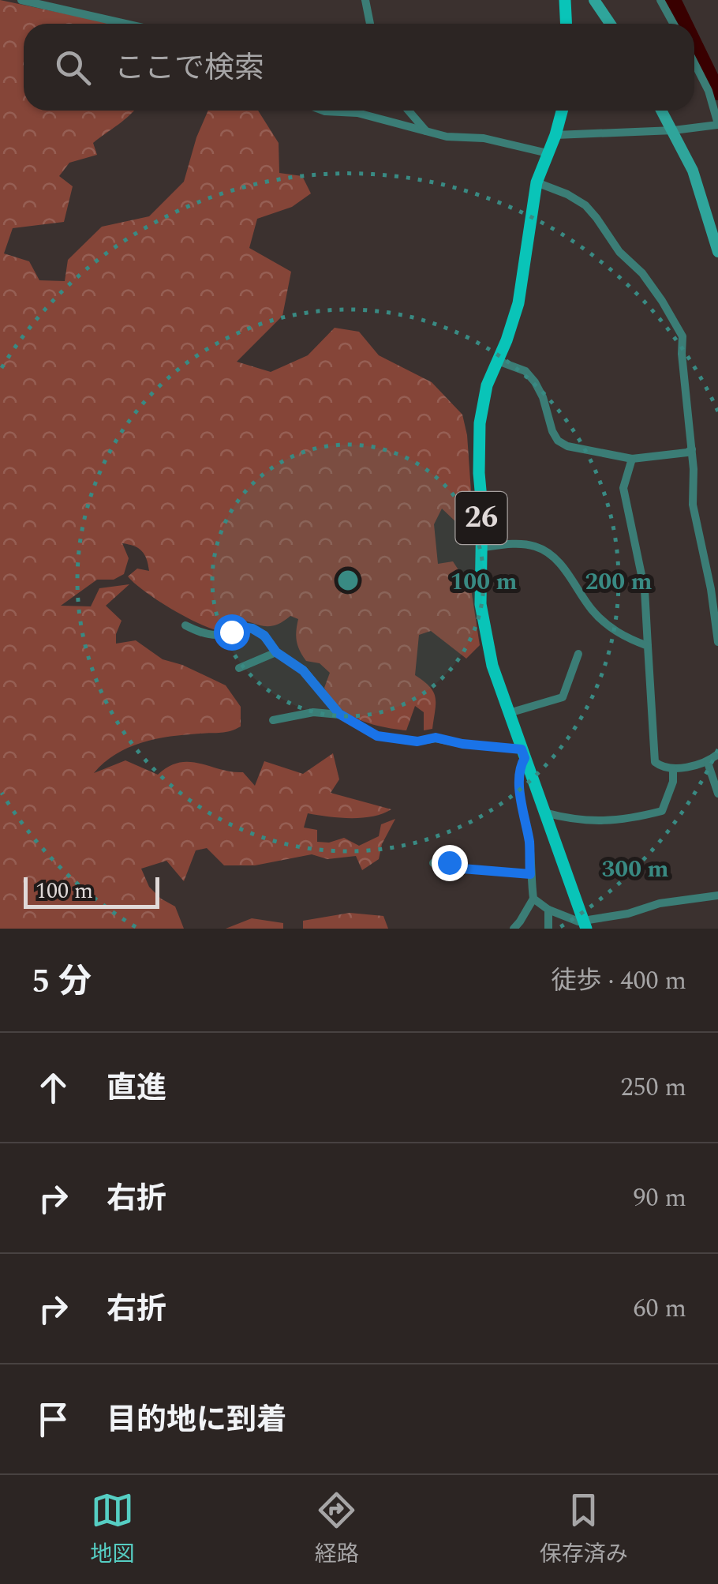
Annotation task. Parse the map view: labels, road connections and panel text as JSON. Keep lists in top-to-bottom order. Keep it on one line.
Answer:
{"streets":{"main road":["26"]},"scale_bar":"100 m","page":{"search":"ここで検索","scale":"100 m","heading":["5 分","徒歩 · 400 m"],"list":[["直進","250 m"],["右折","90 m"],["右折","60 m"],"目的地に到着"],"nav":["地図","経路","保存済み"]},"rings":["100 m","200 m","300 m"]}
